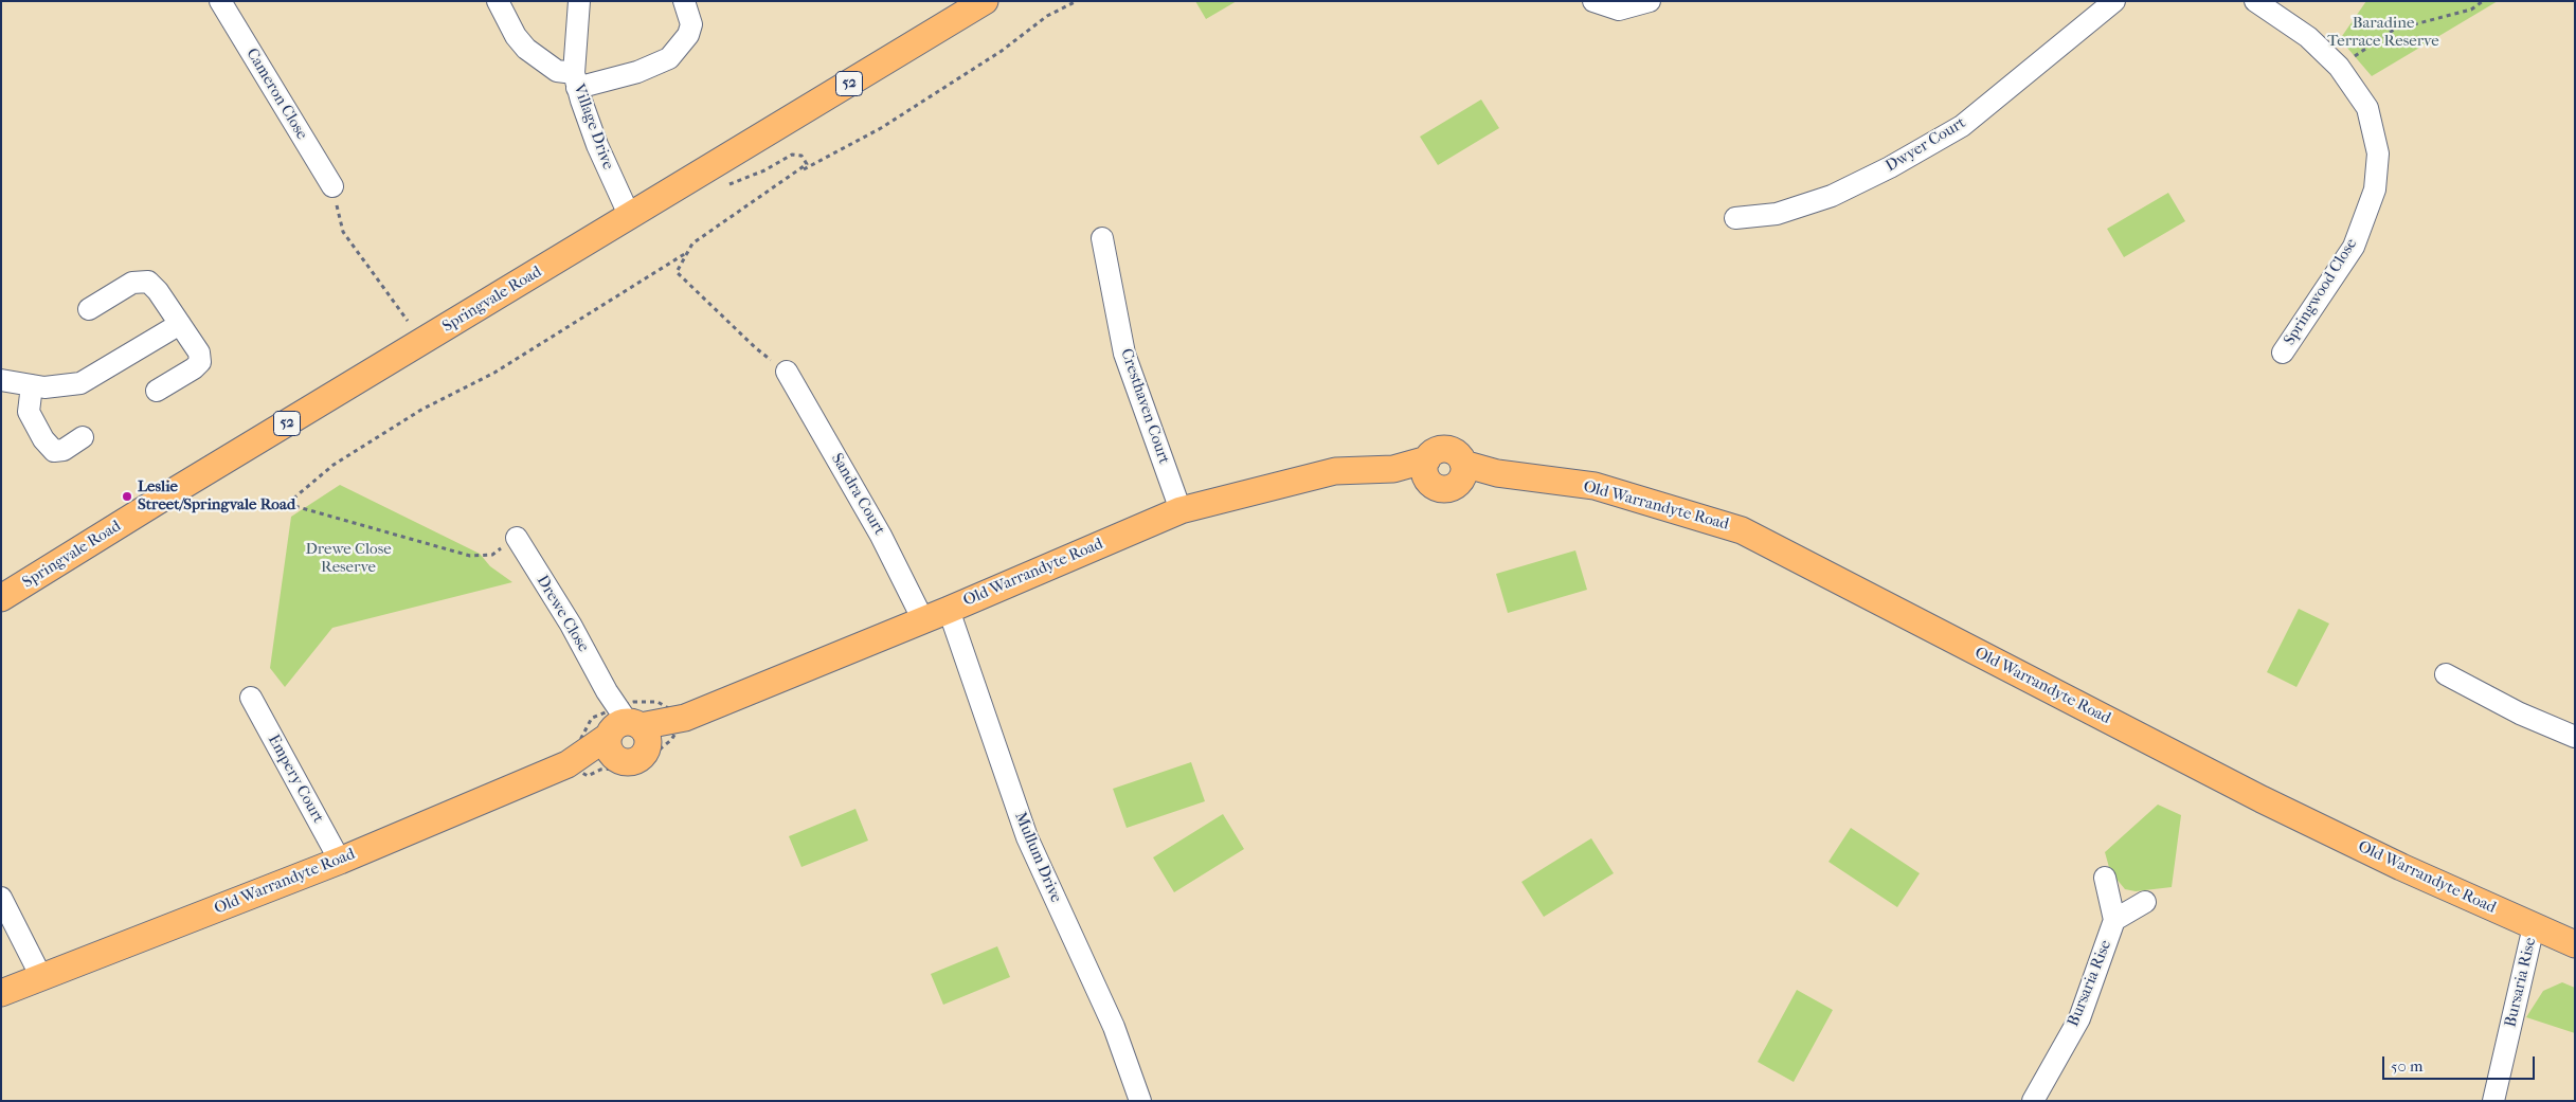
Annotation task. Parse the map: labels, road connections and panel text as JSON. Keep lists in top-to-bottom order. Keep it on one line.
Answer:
{"streets":{"main road":["52","Springvale Road","Old Warrandyte Road"],"street":["Cameron Close","Village Drive","Dwyer Court","Springwood Close","Cresthaven Court","Sandra Court","Drewe Close","Empery Court","Mullum Drive","Bursaria Rise"]},"crossings":[["Village Drive","Springvale Road"],["Cresthaven Court","Old Warrandyte Road"],["Sandra Court","Old Warrandyte Road"],["Old Warrandyte Road","Drewe Close"],["Old Warrandyte Road","Empery Court"],["Old Warrandyte Road","Mullum Drive"],["Old Warrandyte Road","Bursaria Rise"]],"parks":["Baradine Terrace Reserve","Drewe Close Reserve"],"places":["Leslie Street/Springvale Road"],"scale_bar":"50 m"}
